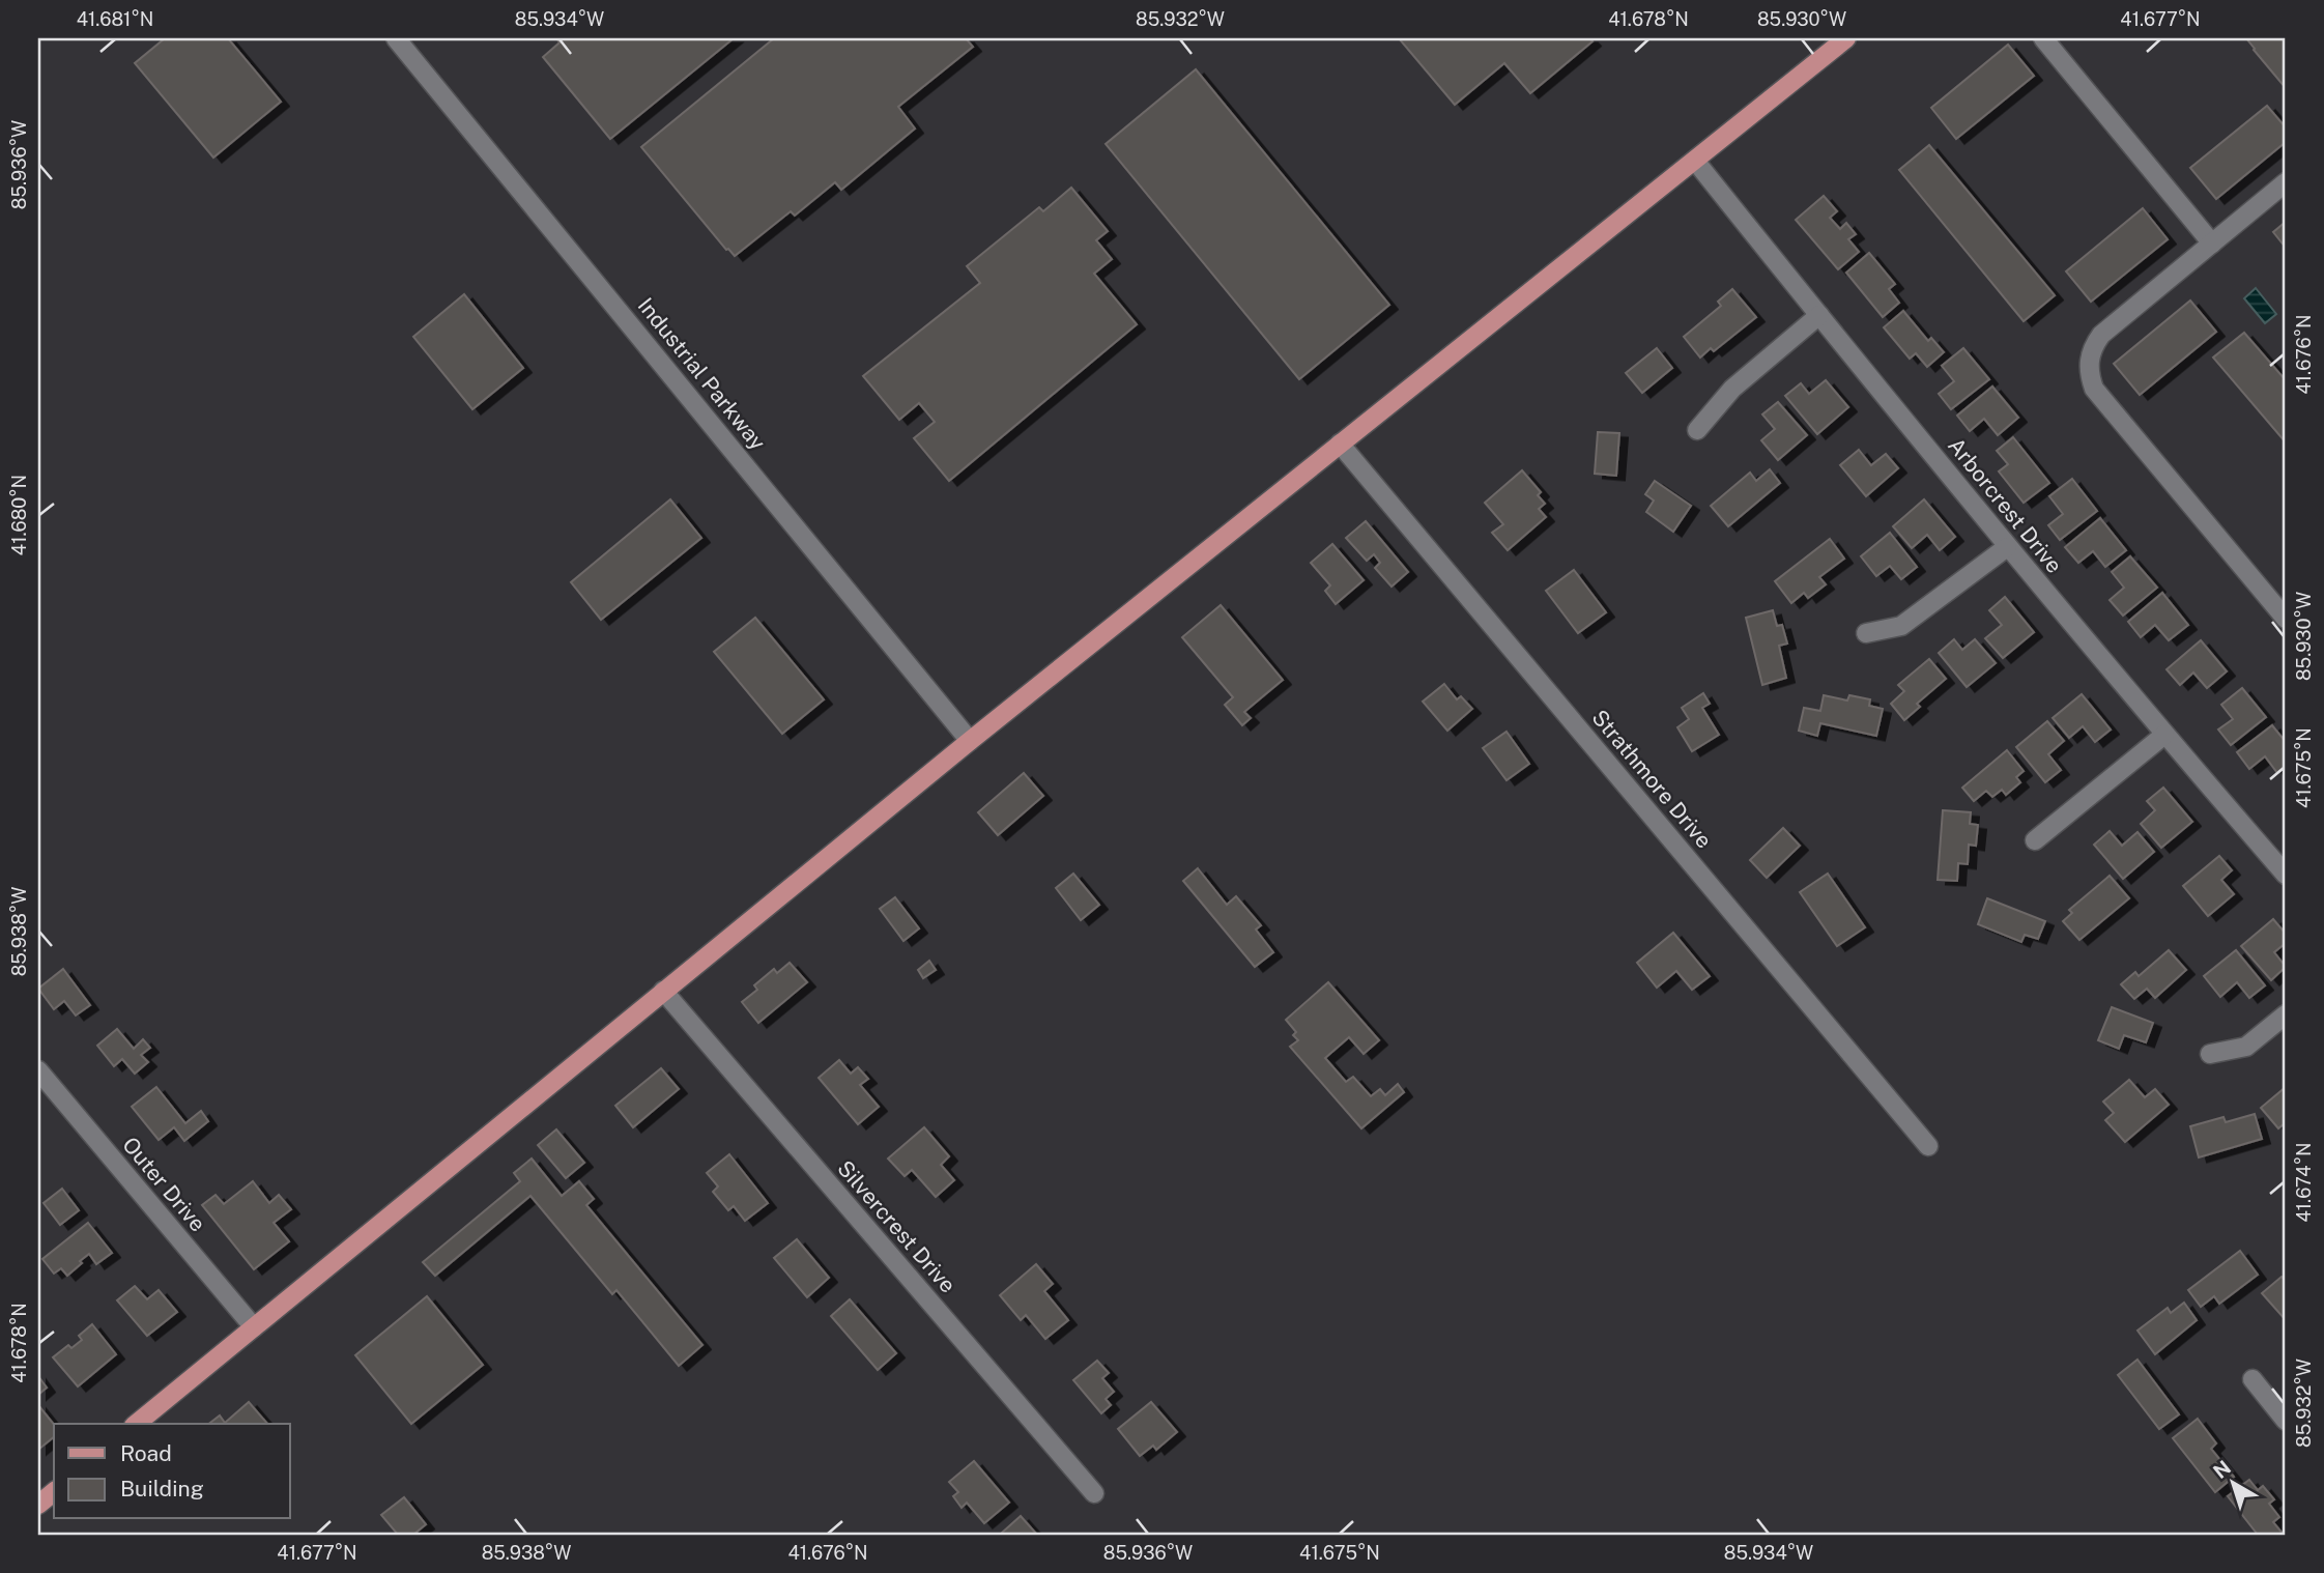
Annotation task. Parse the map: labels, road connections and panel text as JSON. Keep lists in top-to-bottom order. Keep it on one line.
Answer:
{"streets":{"street":["Industrial Parkway","Arborcrest Drive","Strathmore Drive","Outer Drive","Silvercrest Drive"]},"legend":["Road","Building"],"north":"top left","coordinates":["41.681°N","85.934°W","85.932°W","41.678°N","85.930°W","41.677°N","85.936°W","41.676°N","41.680°N","41.675°N","85.938°W","41.674°N"]}
